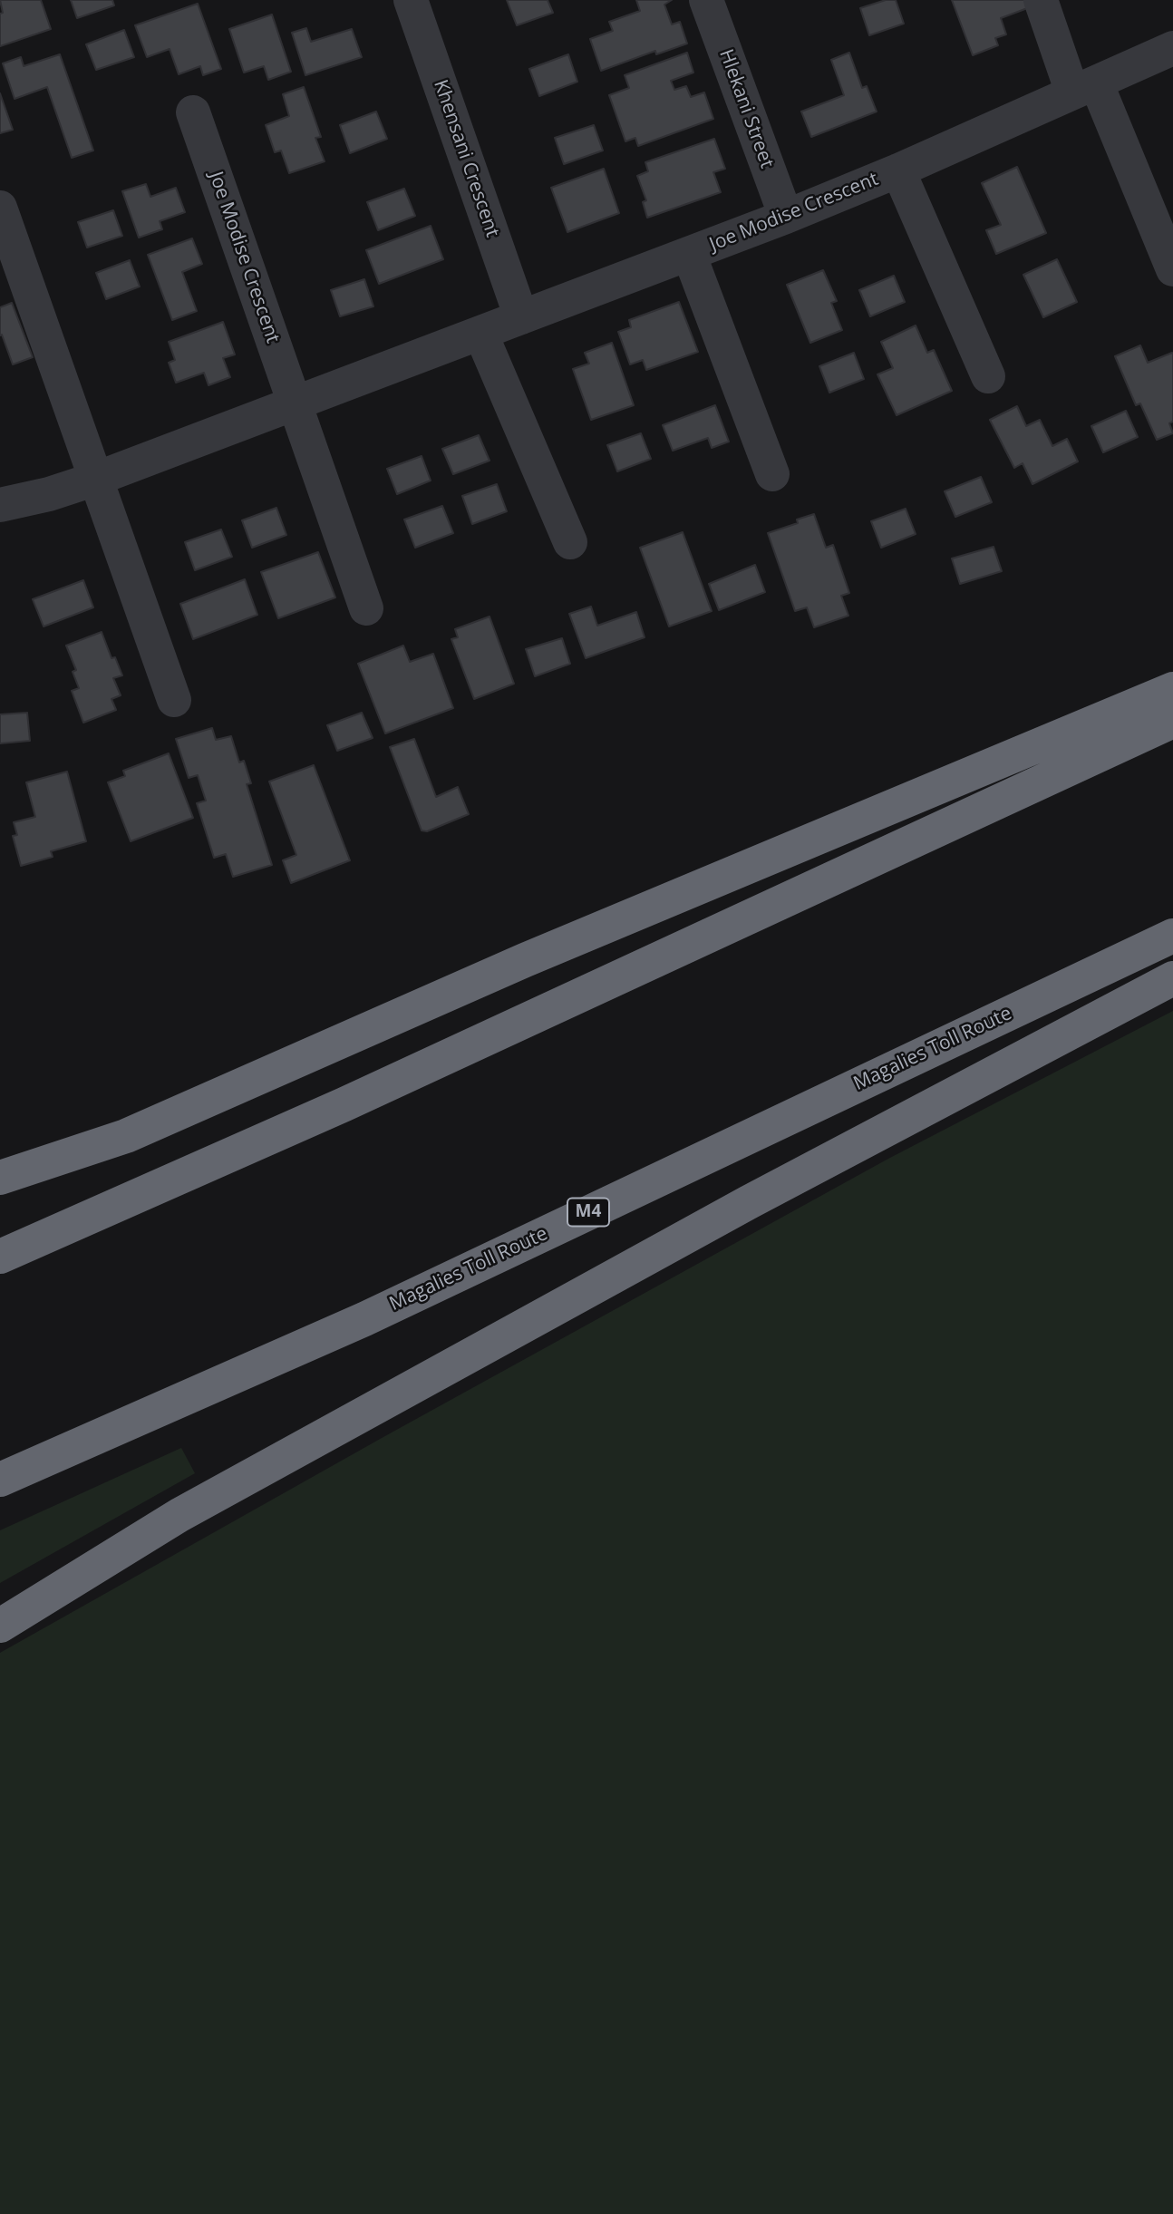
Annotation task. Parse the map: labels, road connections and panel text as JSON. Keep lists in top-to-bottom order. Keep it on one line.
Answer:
{"streets":{"highway":["Magalies Toll Route","M4"],"street":["Hlekani Street","Khensani Crescent","Joe Modise Crescent"]},"crossings":[["Hlekani Street","Joe Modise Crescent"],["Khensani Crescent","Joe Modise Crescent"]]}
